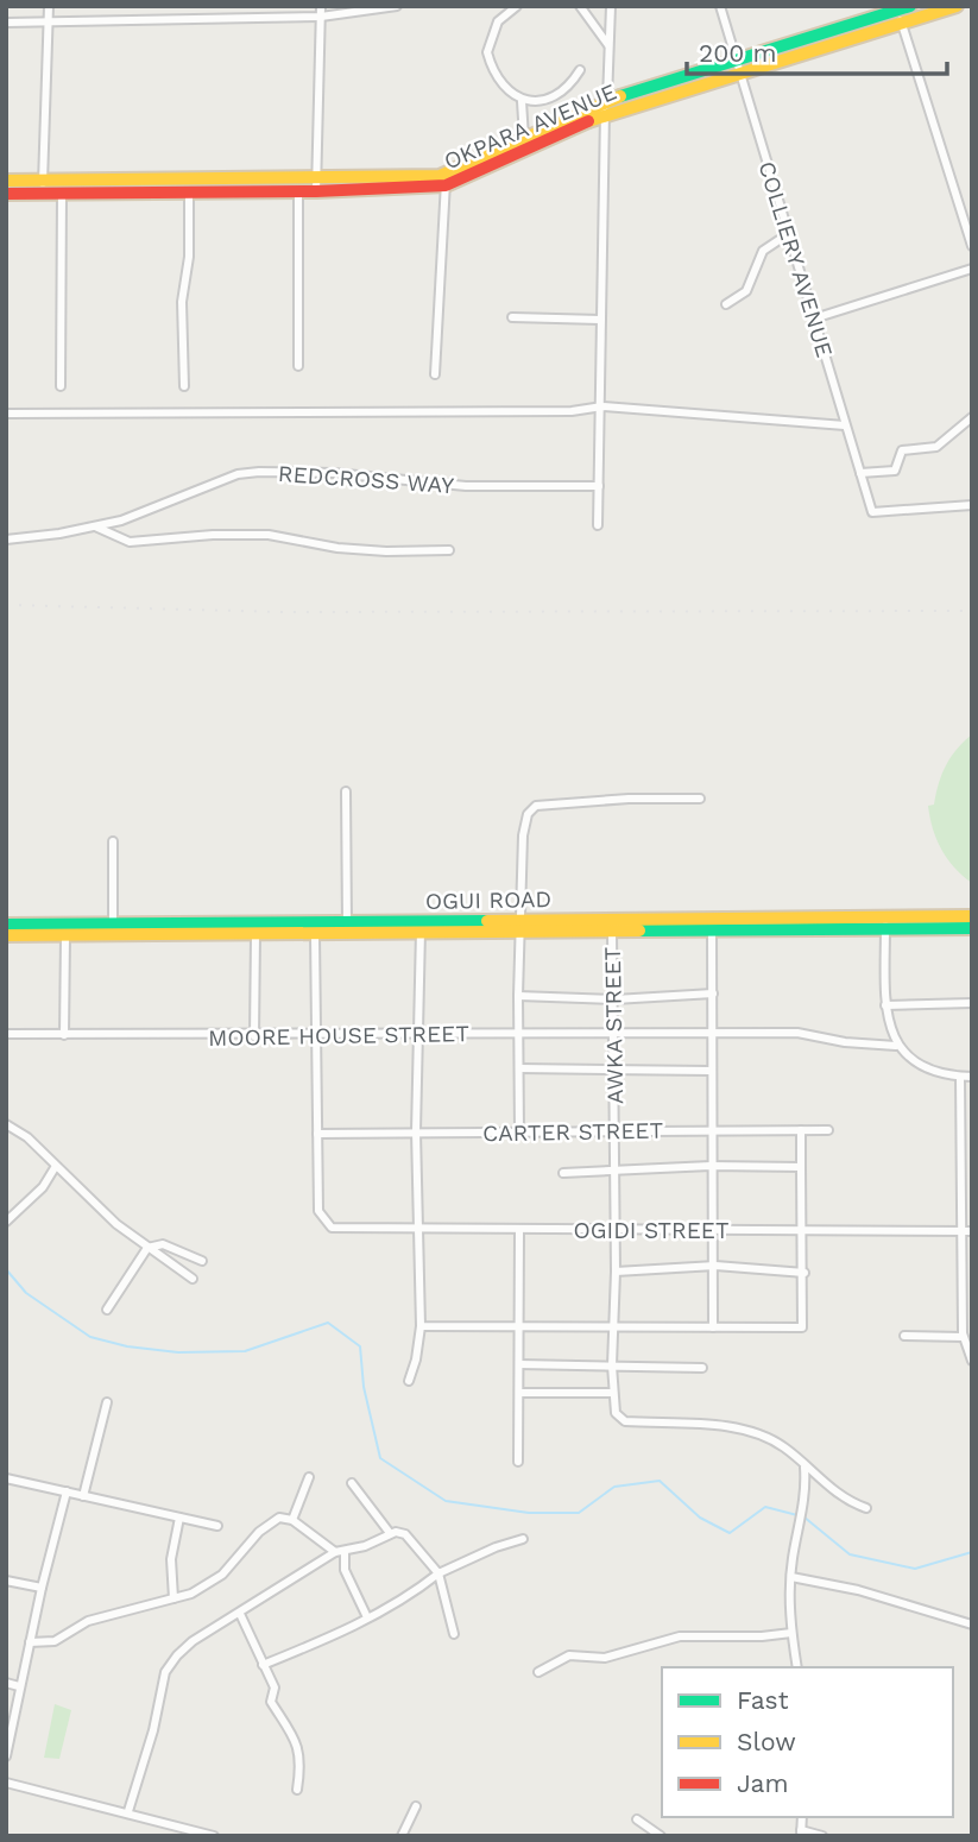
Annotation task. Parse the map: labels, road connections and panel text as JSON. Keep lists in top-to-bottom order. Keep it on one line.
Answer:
{"streets":{"main road":["OKPARA AVENUE","OGUI ROAD"],"street":["COLLIERY AVENUE","REDCROSS WAY","AWKA STREET","MOORE HOUSE STREET","CARTER STREET","OGIDI STREET"]},"crossings":[["OKPARA AVENUE","COLLIERY AVENUE"],["OGUI ROAD","AWKA STREET"],["AWKA STREET","MOORE HOUSE STREET"],["AWKA STREET","CARTER STREET"],["AWKA STREET","OGIDI STREET"],["CARTER STREET","OGIDI STREET"]],"legend":["Fast","Slow","Jam"],"scale_bar":"200 m"}
